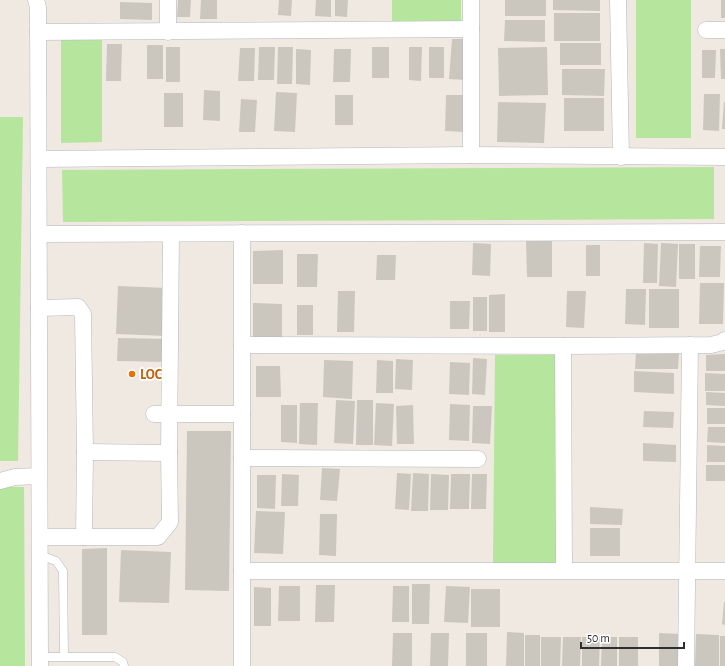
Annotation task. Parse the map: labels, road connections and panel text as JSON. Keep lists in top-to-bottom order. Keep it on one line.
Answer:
{"places":["LOC"],"scale_bar":"50 m"}
